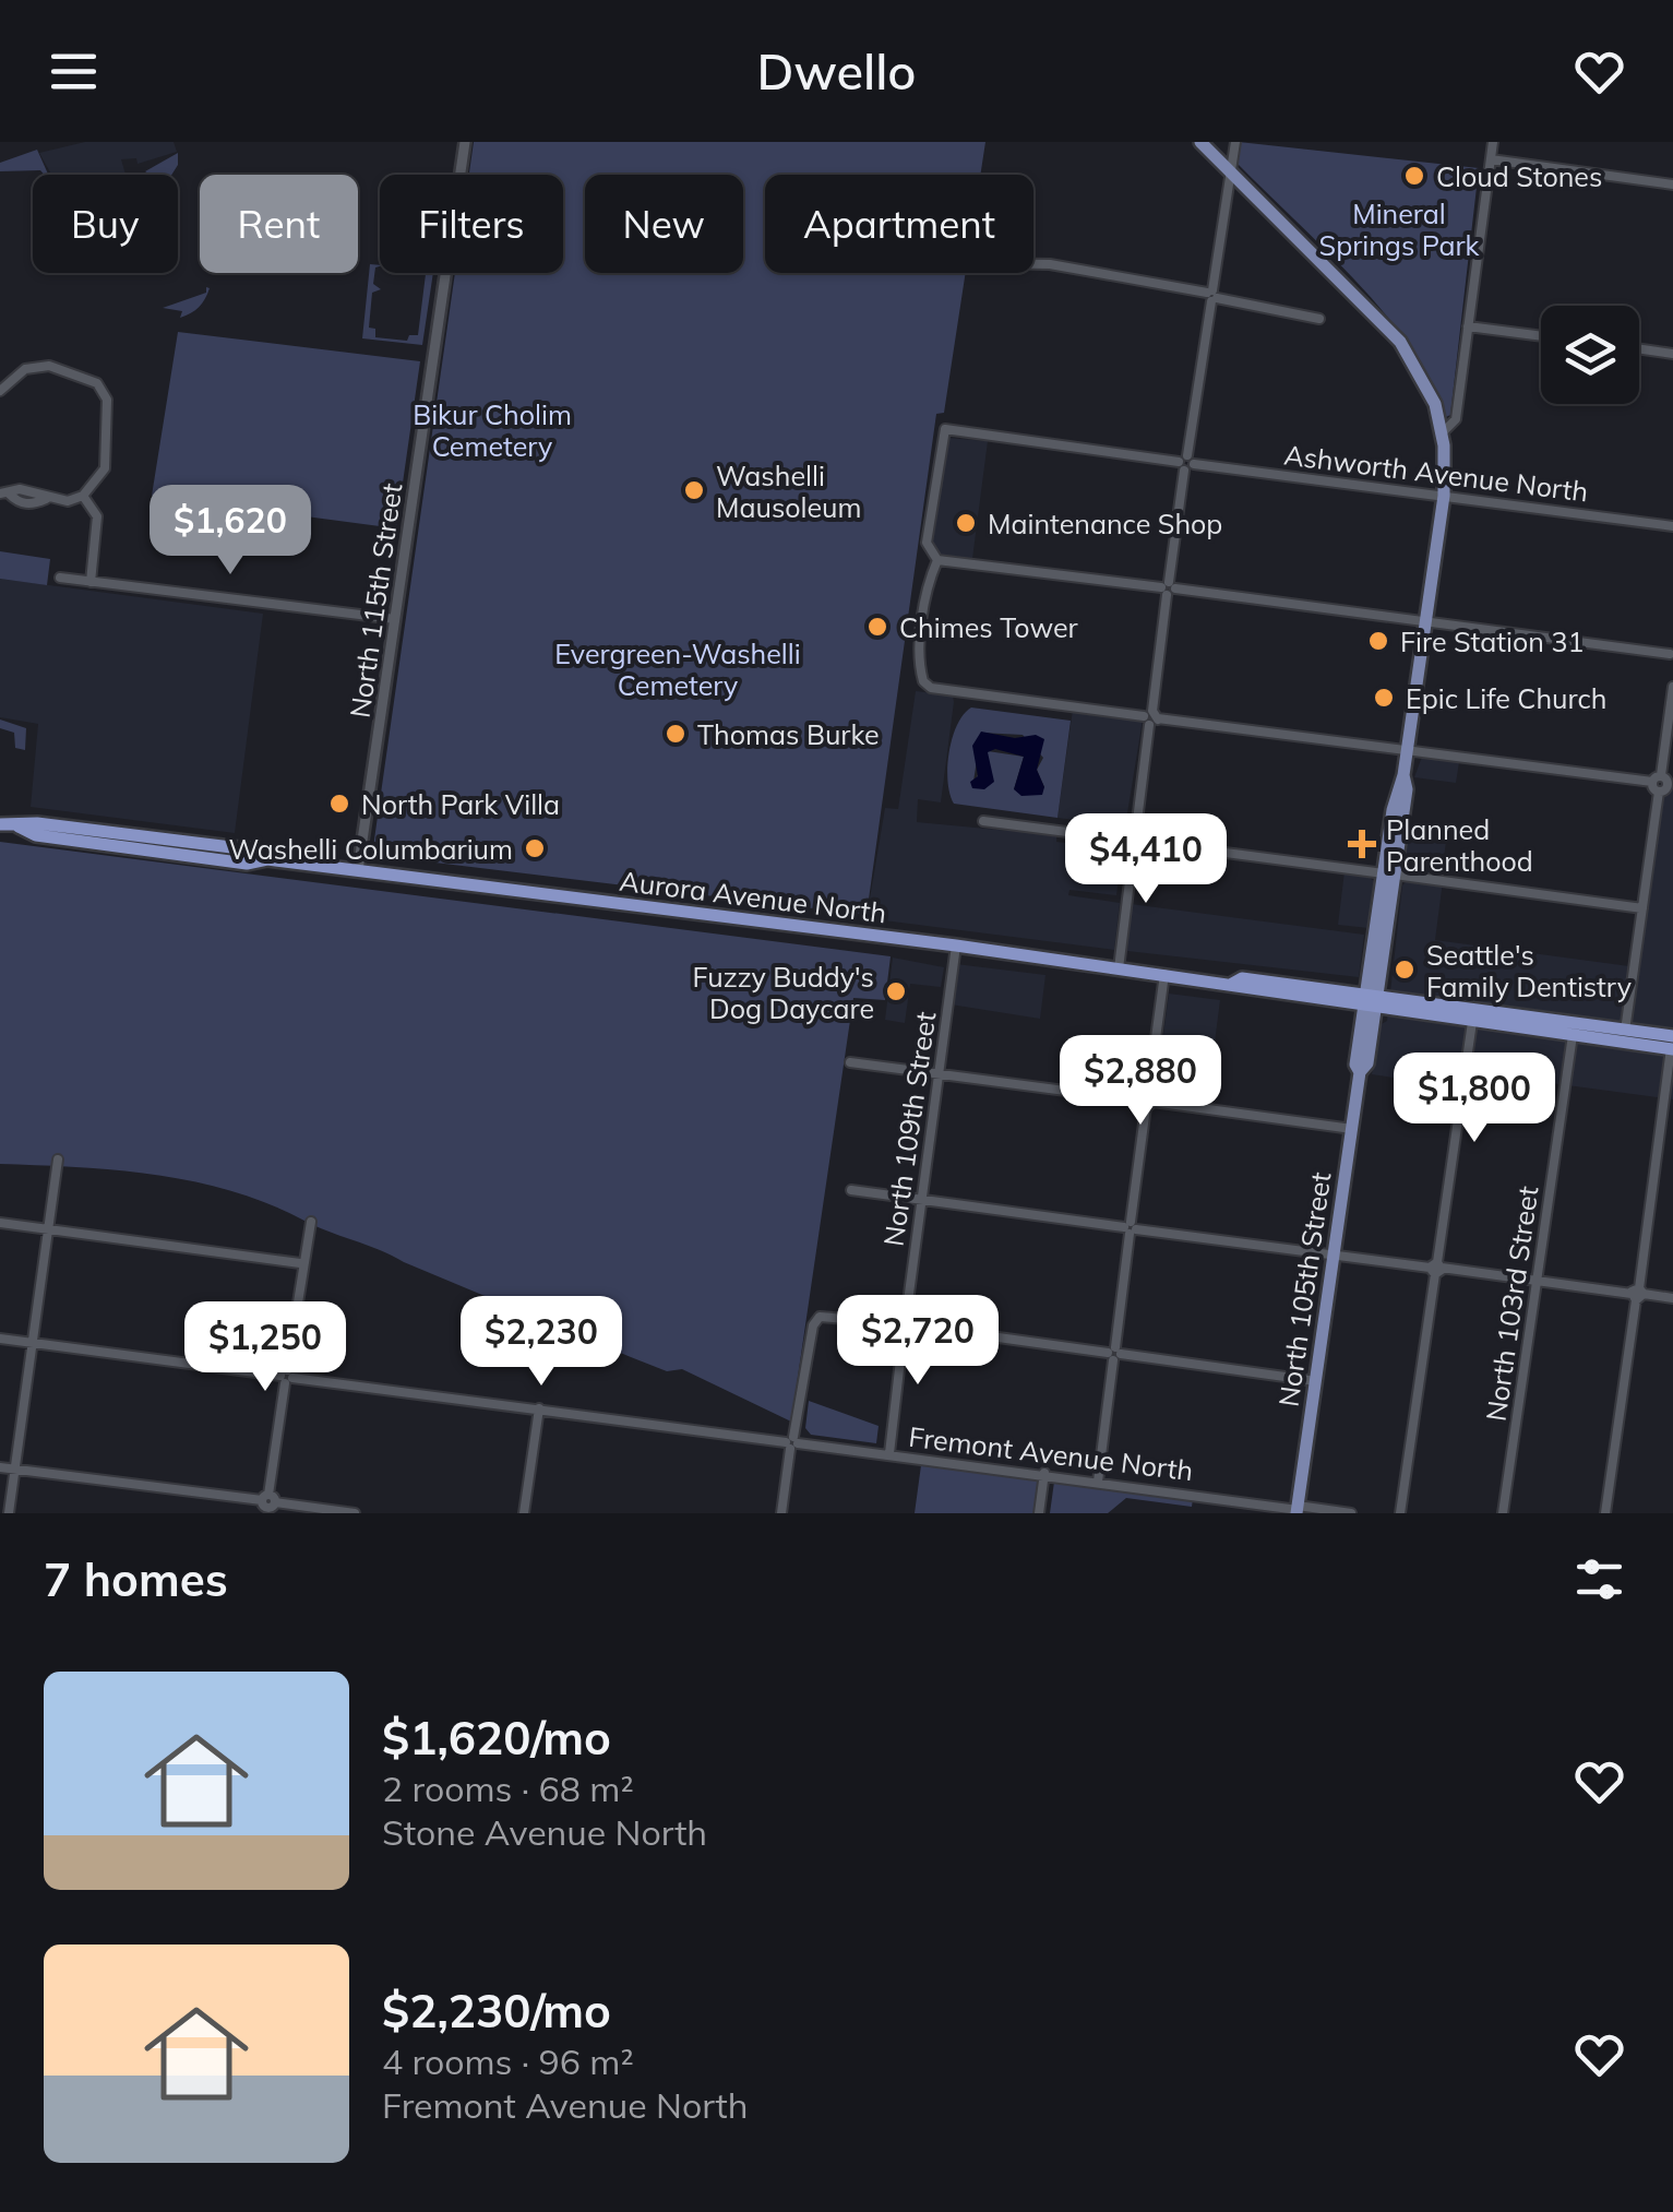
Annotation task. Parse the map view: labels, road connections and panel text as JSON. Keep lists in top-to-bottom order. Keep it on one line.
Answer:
{"streets":{"highway":["Aurora Avenue North"],"main road":["North 105th Street"],"street":["Ashworth Avenue North","North 115th Street","North 109th Street","North 103rd Street","Fremont Avenue North"]},"crossings":[["Ashworth Avenue North","North 105th Street"],["North 115th Street","Aurora Avenue North"],["Aurora Avenue North","North 109th Street"],["Aurora Avenue North","North 105th Street"],["Aurora Avenue North","North 103rd Street"],["North 109th Street","Fremont Avenue North"],["North 105th Street","Fremont Avenue North"]],"parks":["Mineral Springs Park","Bikur Cholim Cemetery","Evergreen-Washelli Cemetery"],"places":{"other":["Cloud Stones","Washelli Mausoleum","Maintenance Shop","Chimes Tower","Fire Station 31","Epic Life Church","Thomas Burke","North Park Villa","Washelli Columbarium","Seattle's Family Dentistry","Fuzzy Buddy's Dog Daycare"],"health":["Planned Parenthood"]},"page":{"header":"Dwello","chip":["Buy","Rent","Filters","New","Apartment"],"price":["$1,620","$4,410","$2,880","$1,800","$2,720","$2,230","$1,250"],"heading":"7 homes","list":[{"name":"$1,620/mo","note":"2 rooms · 68 m² · Stone Avenue North"},{"name":"$2,230/mo","note":"4 rooms · 96 m² · Fremont Avenue North"}]}}
